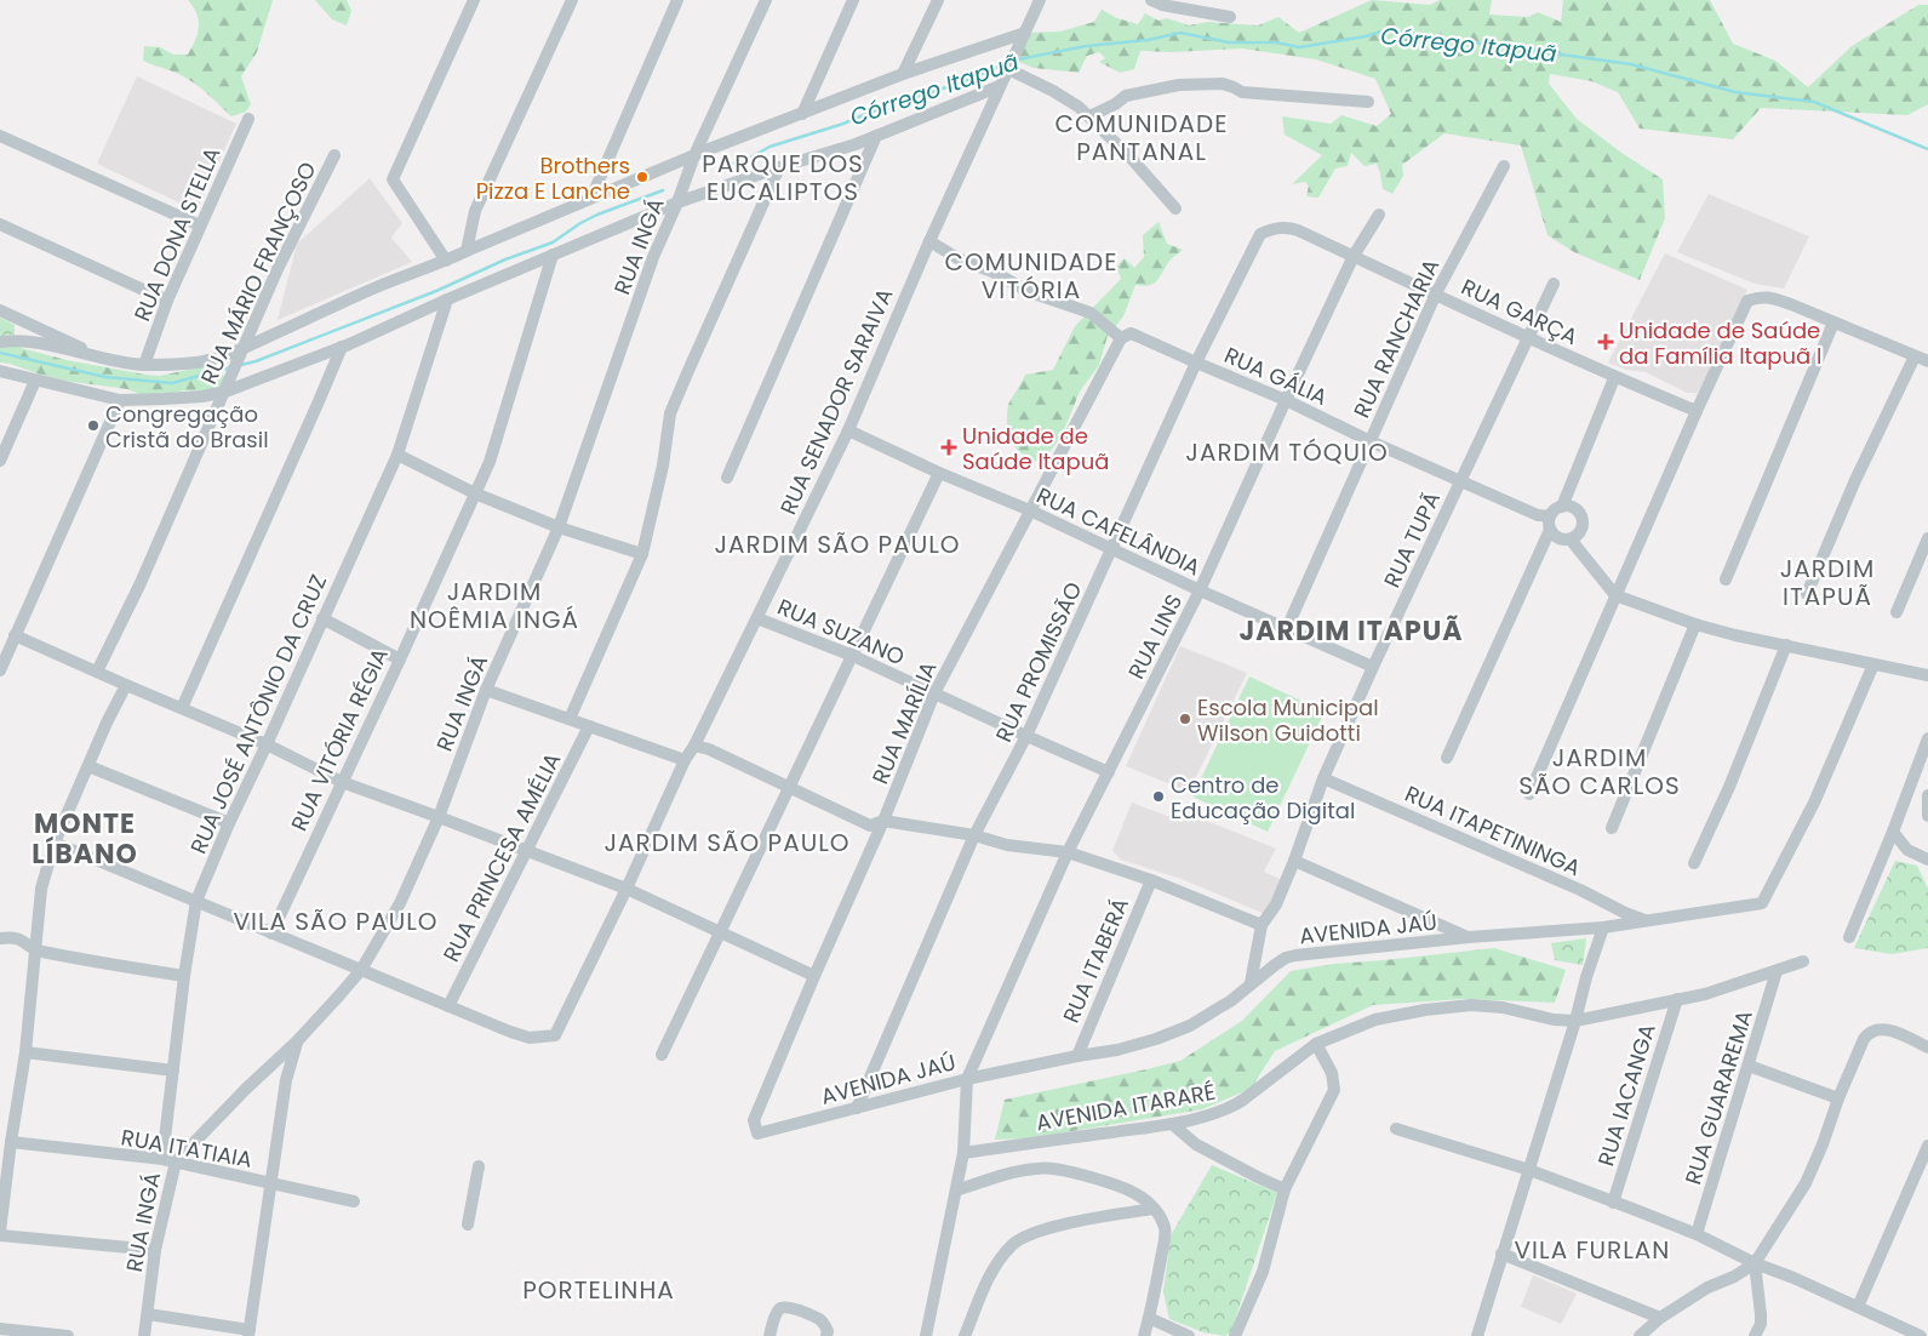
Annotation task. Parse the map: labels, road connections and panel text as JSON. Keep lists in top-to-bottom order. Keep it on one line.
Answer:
{"streets":{"street":["RUA DONA STELLA","RUA INGÁ","RUA MÁRIO FRANÇOSO","RUA GARÇA","RUA RANCHARIA","RUA GÁLIA","RUA SENADOR SARAIVA","RUA CAFELÂNDIA","RUA TUPÃ","RUA SUZANO","RUA LINS","RUA PROMISSÃO","RUA JOSÉ ANTÔNIO DA CRUZ","RUA MARÍLIA","RUA VITÓRIA RÉGIA","RUA ITAPETININGA","RUA PRINCESA AMÉLIA","AVENIDA JAÚ","RUA ITABERÁ","RUA IACANGA","RUA GUARAREMA","AVENIDA ITARARÉ","RUA ITATIAIA"]},"crossings":[["RUA INGÁ","RUA JOSÉ ANTÔNIO DA CRUZ"],["RUA INGÁ","RUA ITATIAIA"],["RUA GARÇA","RUA RANCHARIA"],["RUA GARÇA","RUA TUPÃ"],["RUA GARÇA","RUA LINS"],["RUA GARÇA","RUA PROMISSÃO"],["RUA RANCHARIA","RUA GÁLIA"],["RUA RANCHARIA","RUA CAFELÂNDIA"],["RUA GÁLIA","RUA TUPÃ"],["RUA GÁLIA","RUA LINS"],["RUA GÁLIA","RUA PROMISSÃO"],["RUA GÁLIA","RUA MARÍLIA"],["RUA SENADOR SARAIVA","RUA CAFELÂNDIA"],["RUA SENADOR SARAIVA","RUA SUZANO"],["RUA SENADOR SARAIVA","RUA PRINCESA AMÉLIA"],["RUA CAFELÂNDIA","RUA TUPÃ"],["RUA CAFELÂNDIA","RUA LINS"],["RUA CAFELÂNDIA","RUA PROMISSÃO"],["RUA CAFELÂNDIA","RUA MARÍLIA"],["RUA TUPÃ","RUA ITAPETININGA"],["RUA TUPÃ","AVENIDA JAÚ"],["RUA SUZANO","RUA LINS"],["RUA SUZANO","RUA PROMISSÃO"],["RUA SUZANO","RUA MARÍLIA"],["RUA LINS","AVENIDA JAÚ"],["RUA PROMISSÃO","AVENIDA JAÚ"],["RUA JOSÉ ANTÔNIO DA CRUZ","RUA ITATIAIA"],["RUA MARÍLIA","AVENIDA JAÚ"],["RUA ITAPETININGA","AVENIDA JAÚ"],["AVENIDA JAÚ","RUA ITABERÁ"],["RUA IACANGA","AVENIDA ITARARÉ"],["RUA GUARAREMA","AVENIDA ITARARÉ"]],"districts":["COMUNIDADE PANTANAL","PARQUE DOS EUCALIPTOS","COMUNIDADE VITÓRIA","JARDIM TÓQUIO","JARDIM SÃO PAULO","JARDIM ITAPUÃ","JARDIM NOÊMIA INGÁ","JARDIM ITAPUÃ","JARDIM SÃO CARLOS","MONTE LÍBANO","JARDIM SÃO PAULO","VILA SÃO PAULO","VILA FURLAN","PORTELINHA"],"water":["Córrego Itapuã"],"places":{"other":["Brothers Pizza E Lanche","Congregação Cristã do Brasil","Escola Municipal Wilson Guidotti","Centro de Educação Digital"],"health":["Unidade de Saúde da Família Itapuã I","Unidade de Saúde Itapuã"]}}
